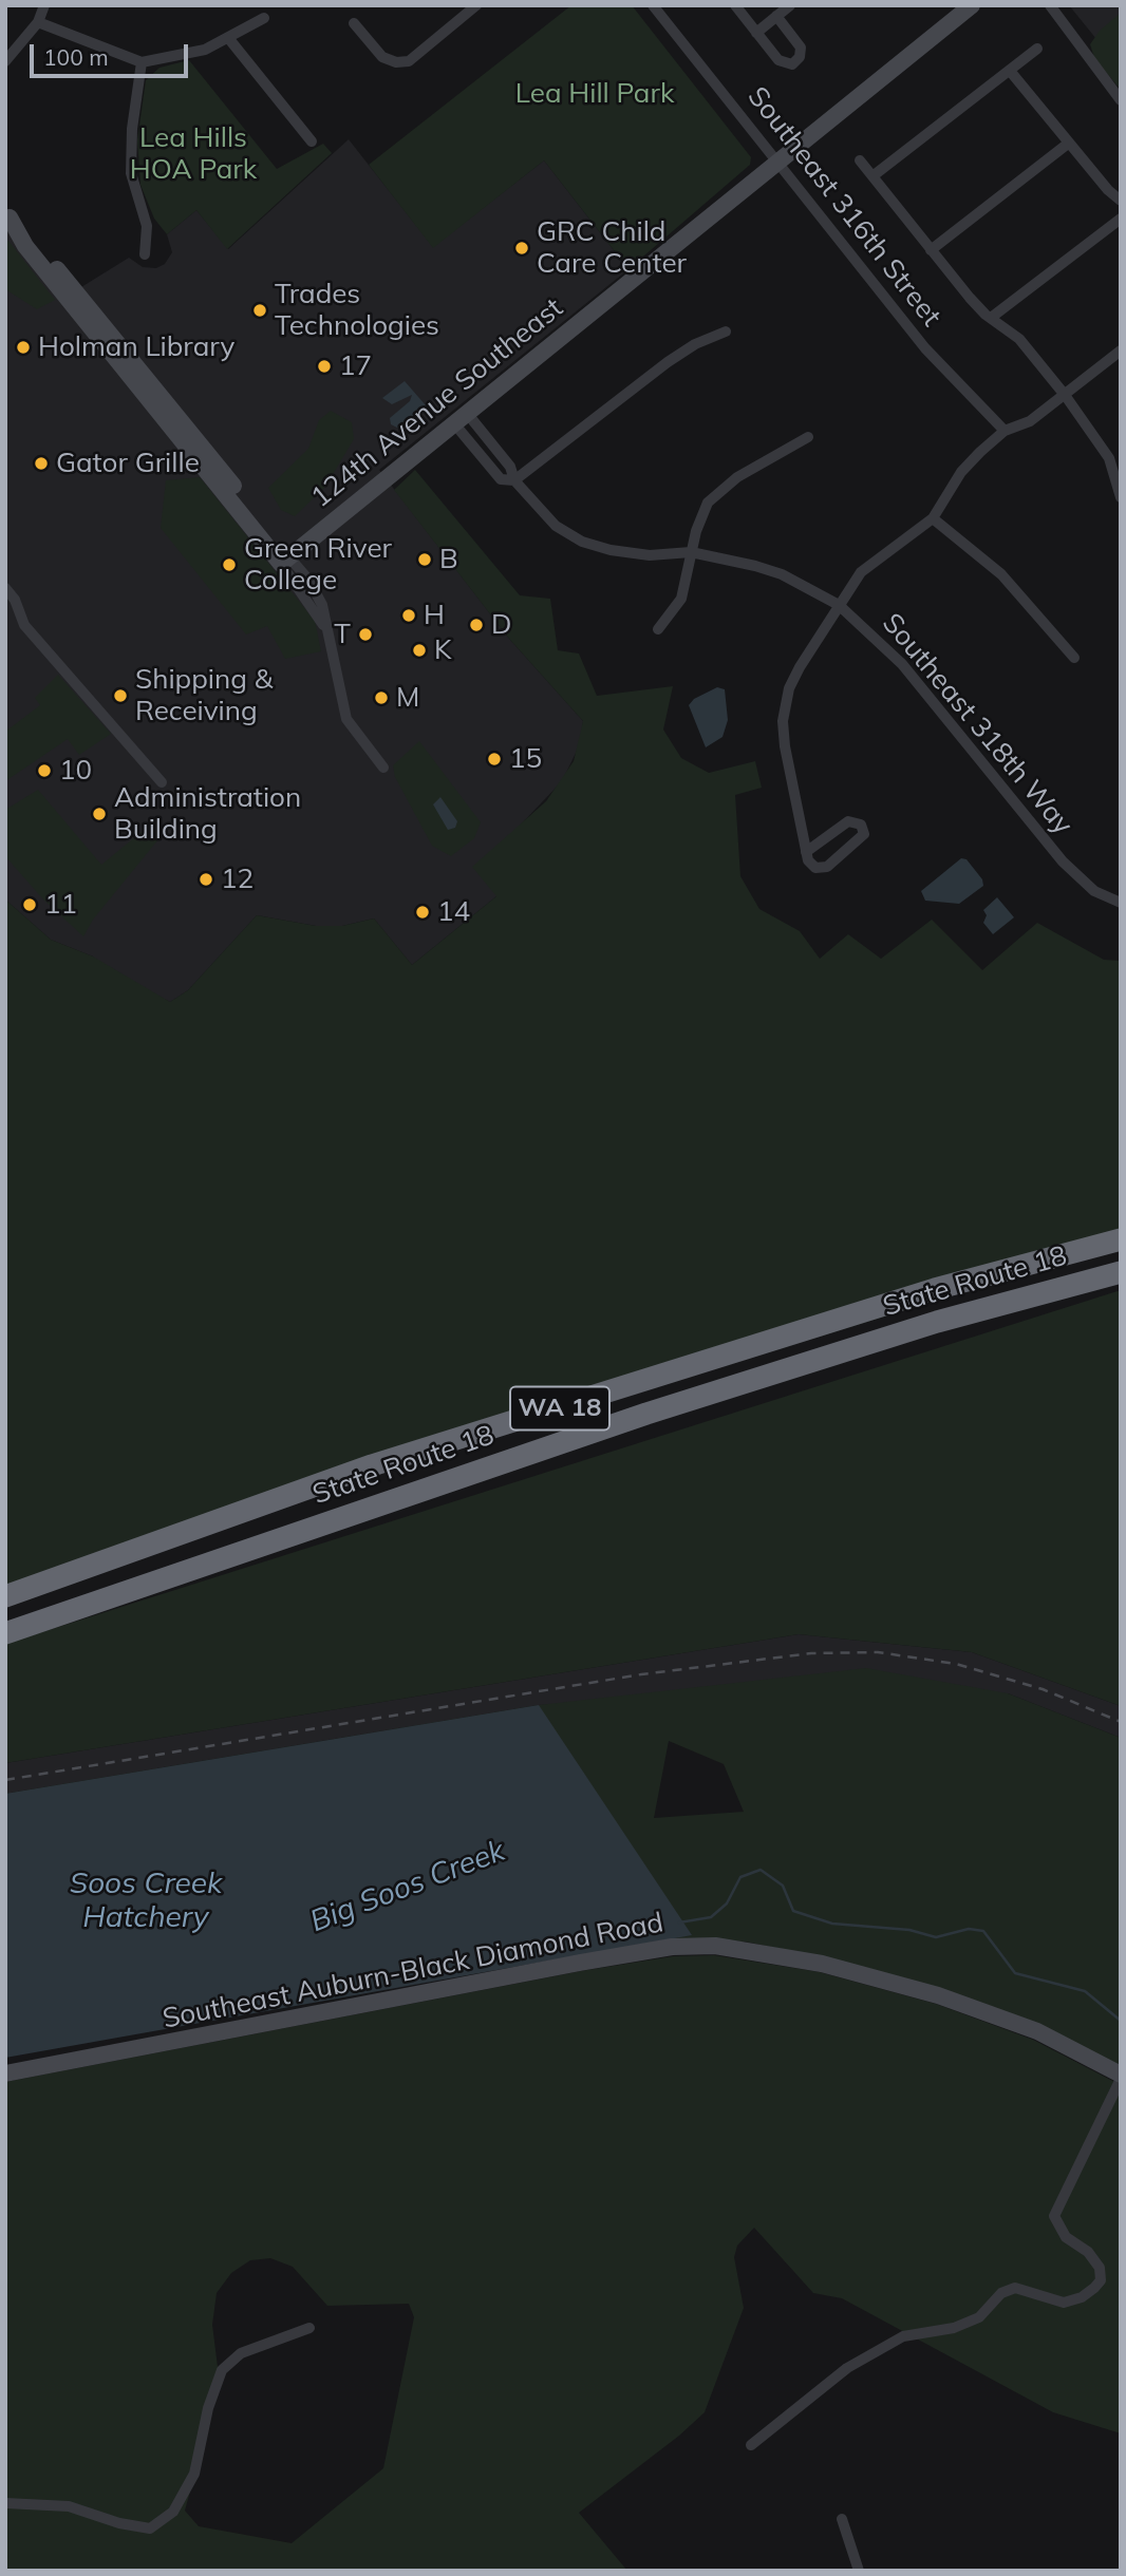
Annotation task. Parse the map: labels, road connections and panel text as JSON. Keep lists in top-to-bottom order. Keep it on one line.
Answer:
{"streets":{"highway":["State Route 18","WA 18"],"street":["Southeast 316th Street","124th Avenue Southeast","Southeast 318th Way","Southeast Auburn-Black Diamond Road"]},"crossings":[["Southeast 316th Street","124th Avenue Southeast"],["124th Avenue Southeast","Southeast 318th Way"]],"water":["Soos Creek Hatchery","Big Soos Creek"],"parks":["Lea Hill Park","Lea Hills HOA Park"],"places":["GRC Child Care Center","Trades Technologies","Holman Library","17","Gator Grille","B","Green River College","H","D","T","K","Shipping & Receiving","M","15","10","Administration Building","12","11","14"],"scale_bar":"100 m"}
